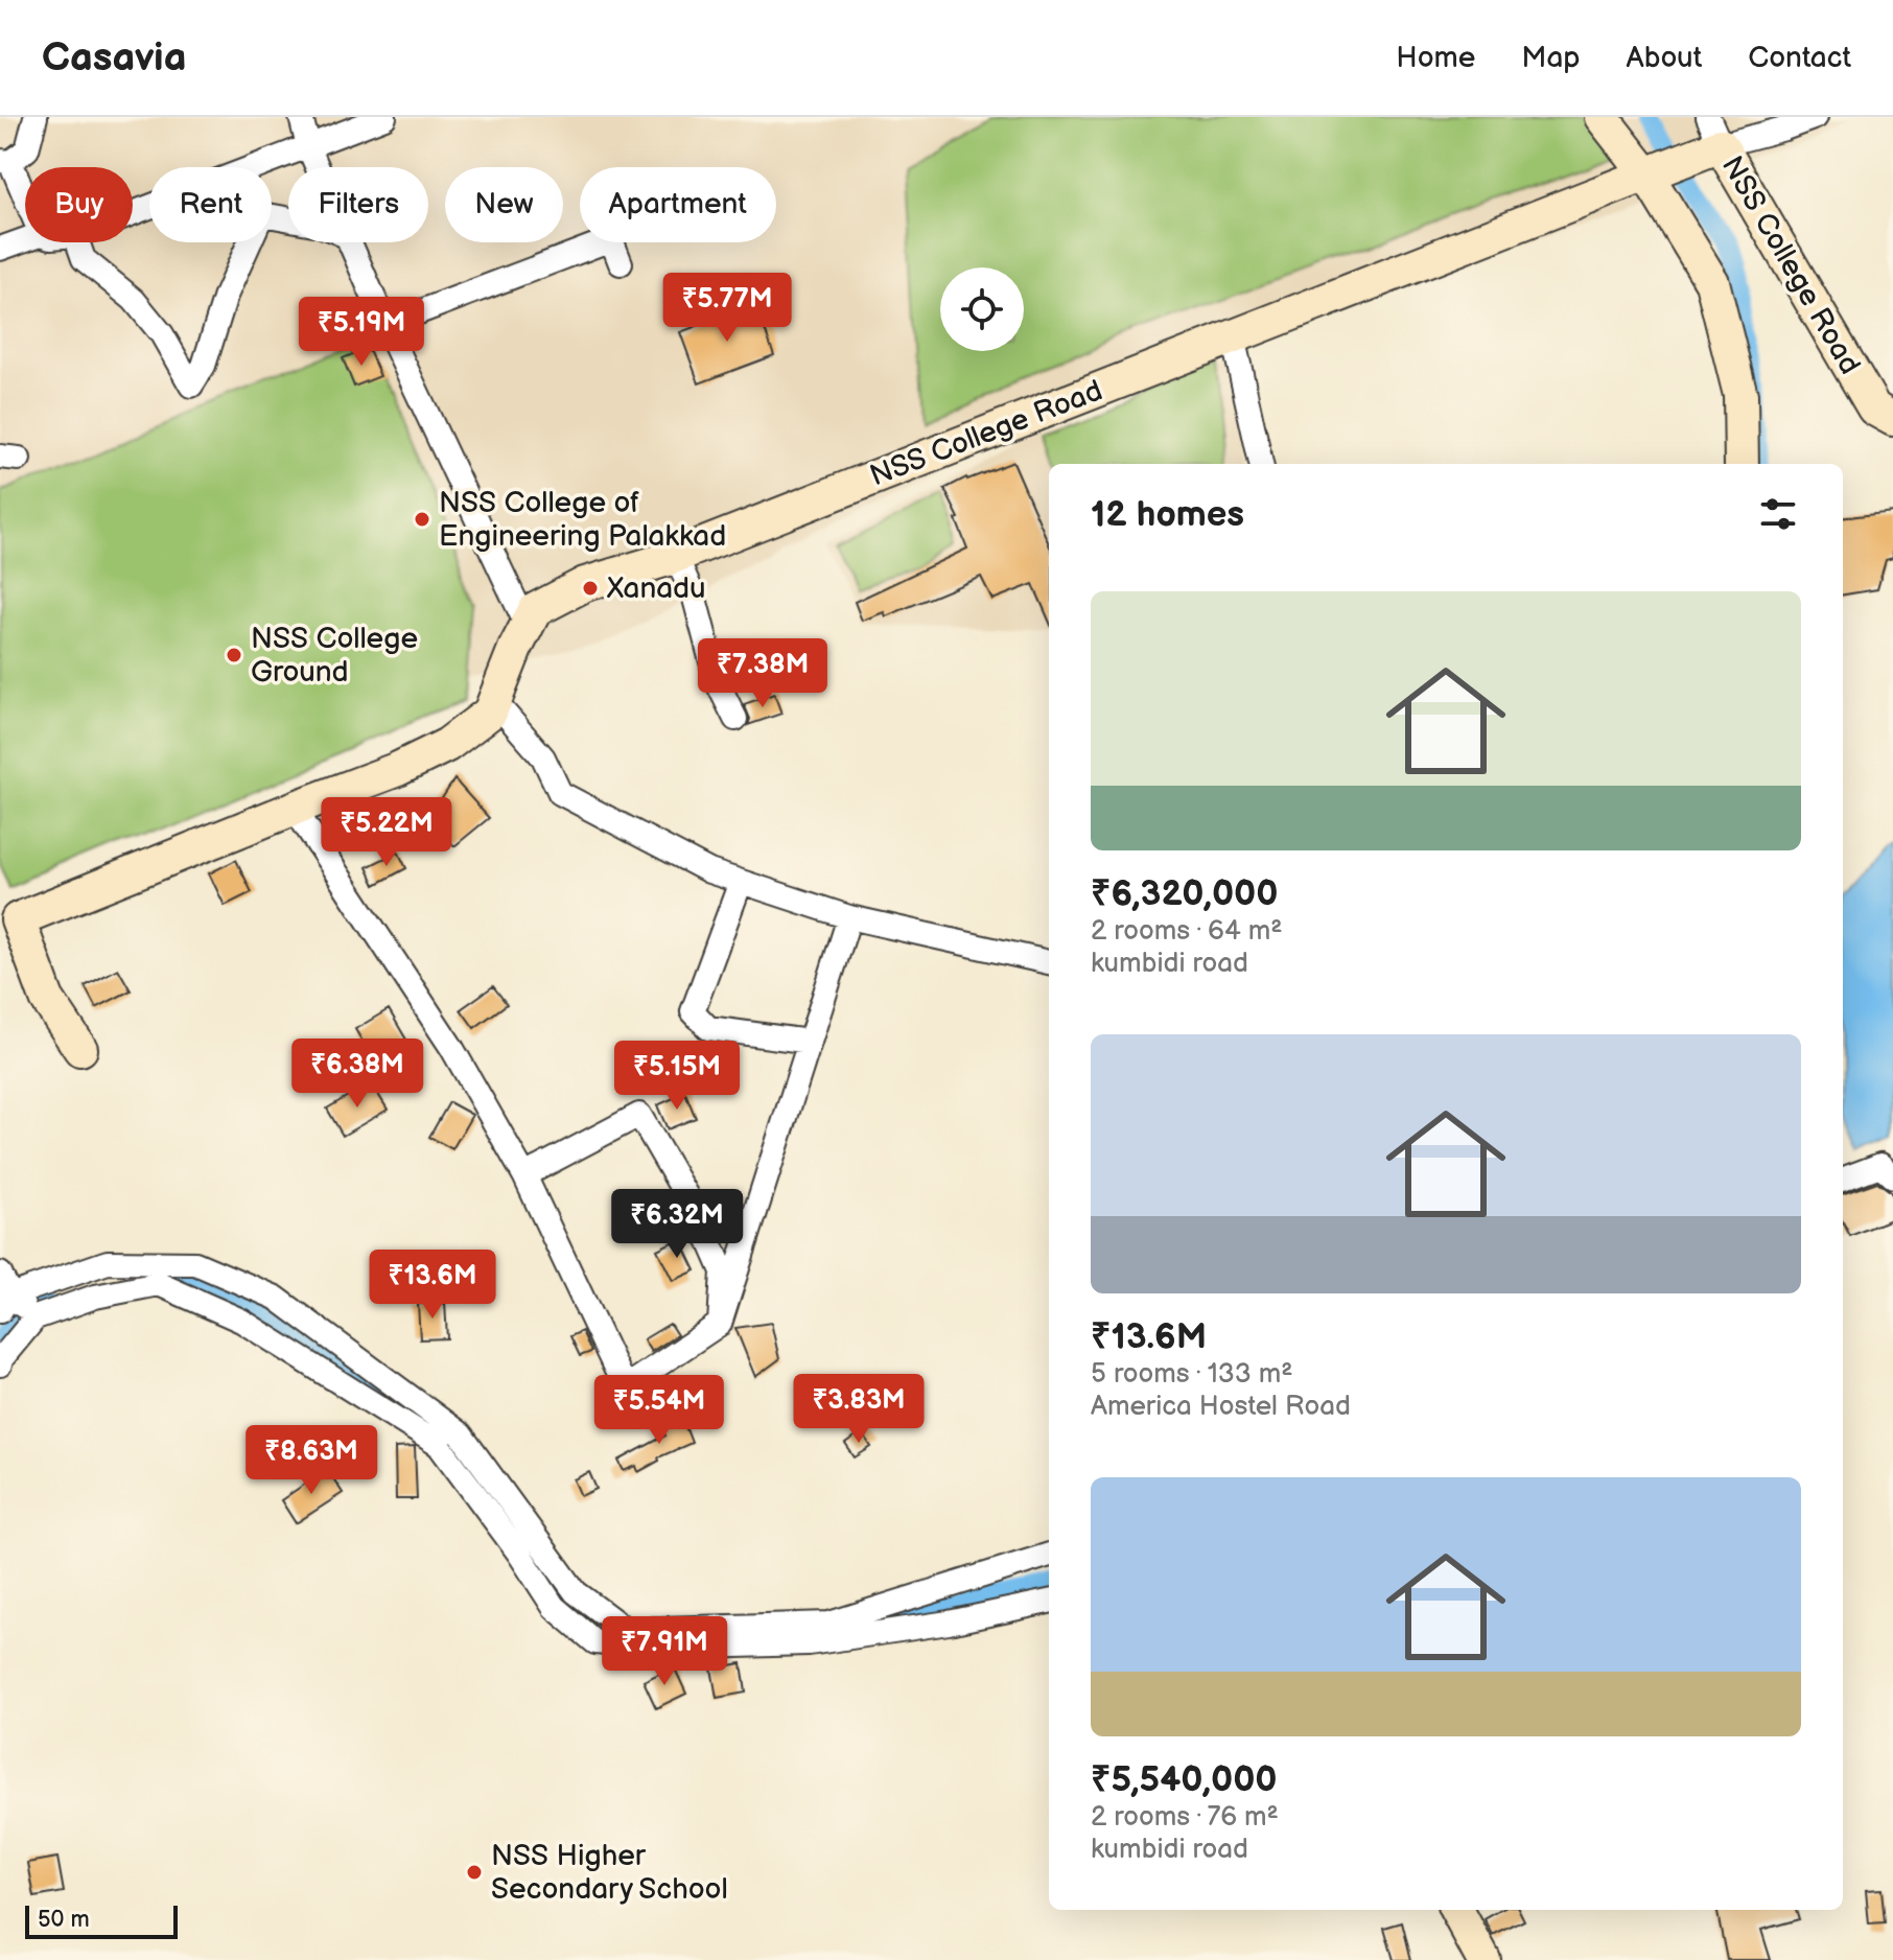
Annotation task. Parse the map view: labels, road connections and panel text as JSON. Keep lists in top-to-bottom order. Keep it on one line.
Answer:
{"streets":{"main road":["NSS College Road"]},"places":["NSS College of Engineering Palakkad","Xanadu","NSS College Ground","NSS Higher Secondary School"],"scale_bar":"50 m","page":{"header":"Casavia","nav":["Home","Map","About","Contact"],"chip":["Buy","Rent","Filters","New","Apartment"],"price":["₹5.77M","₹5.19M","₹7.38M","₹5.22M","₹6.38M","₹5.15M","₹6.32M","₹13.6M","₹3.83M","₹5.54M","₹8.63M","₹7.91M"],"heading":"12 homes","list":[{"name":"₹6,320,000","note":"2 rooms · 64 m² · kumbidi road"},{"name":"₹13.6M","note":"5 rooms · 133 m² · America Hostel Road"},{"name":"₹5,540,000","note":"2 rooms · 76 m² · kumbidi road"}],"scale":"50 m"}}
